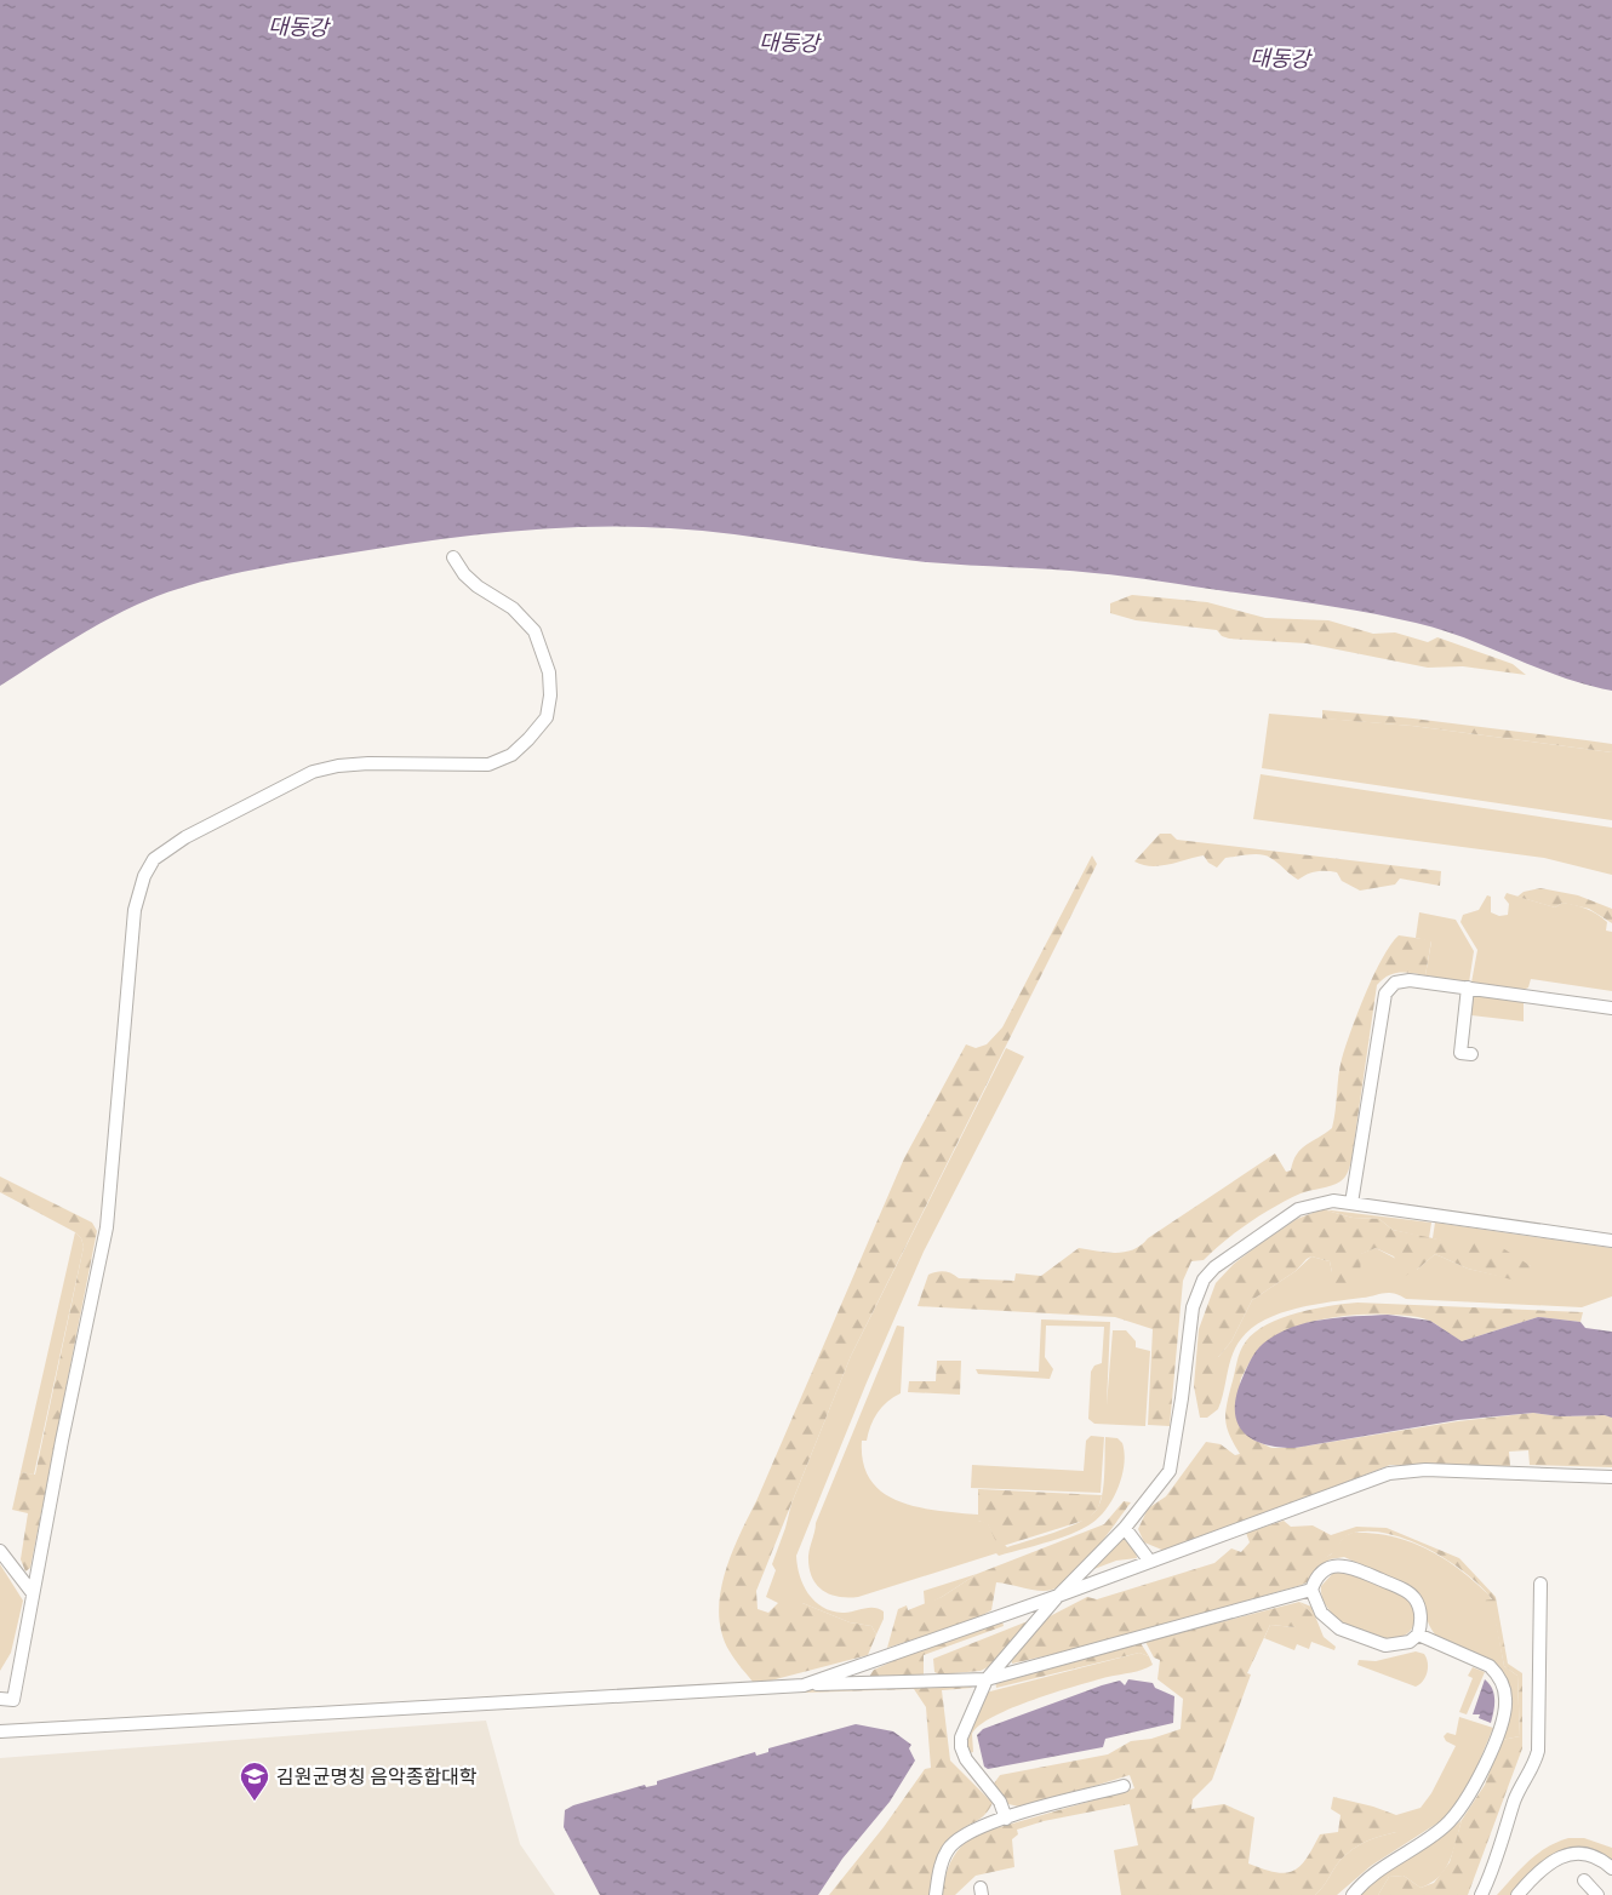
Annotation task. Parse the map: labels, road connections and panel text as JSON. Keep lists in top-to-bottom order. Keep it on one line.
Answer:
{"water":["대동강"],"places":{"school or university":["김원균명칭 음악종합대학"]}}
